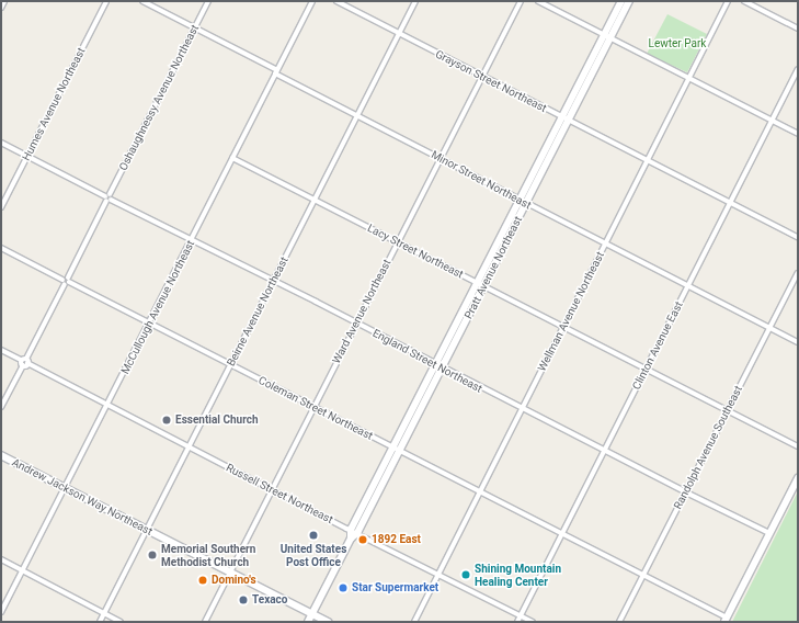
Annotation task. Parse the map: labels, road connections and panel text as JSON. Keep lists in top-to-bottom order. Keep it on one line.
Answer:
{"streets":{"street":["Grayson Street Northeast","Oshaughnessy Avenue Northeast","Humes Avenue Northeast","Minor Street Northeast","Lacy Street Northeast","Pratt Avenue Northeast","McCullough Avenue Northeast","Beirne Avenue Northeast","Ward Avenue Northeast","Wellman Avenue Northeast","Clinton Avenue East","England Street Northeast","Coleman Street Northeast","Randolph Avenue Southeast","Russell Street Northeast","Andrew Jackson Way Northeast"]},"crossings":[["Grayson Street Northeast","Pratt Avenue Northeast"],["Grayson Street Northeast","Beirne Avenue Northeast"],["Grayson Street Northeast","Ward Avenue Northeast"],["Grayson Street Northeast","Wellman Avenue Northeast"],["Grayson Street Northeast","Clinton Avenue East"],["Oshaughnessy Avenue Northeast","Minor Street Northeast"],["Oshaughnessy Avenue Northeast","England Street Northeast"],["Oshaughnessy Avenue Northeast","Coleman Street Northeast"],["Oshaughnessy Avenue Northeast","Russell Street Northeast"],["Humes Avenue Northeast","England Street Northeast"],["Minor Street Northeast","Pratt Avenue Northeast"],["Minor Street Northeast","McCullough Avenue Northeast"],["Minor Street Northeast","Beirne Avenue Northeast"],["Minor Street Northeast","Ward Avenue Northeast"],["Minor Street Northeast","Wellman Avenue Northeast"],["Minor Street Northeast","Clinton Avenue East"],["Minor Street Northeast","Randolph Avenue Southeast"],["Lacy Street Northeast","Pratt Avenue Northeast"],["Lacy Street Northeast","McCullough Avenue Northeast"],["Lacy Street Northeast","Beirne Avenue Northeast"],["Lacy Street Northeast","Ward Avenue Northeast"],["Lacy Street Northeast","Wellman Avenue Northeast"],["Lacy Street Northeast","Clinton Avenue East"],["Lacy Street Northeast","Randolph Avenue Southeast"],["Pratt Avenue Northeast","England Street Northeast"],["Pratt Avenue Northeast","Coleman Street Northeast"],["Pratt Avenue Northeast","Russell Street Northeast"],["McCullough Avenue Northeast","England Street Northeast"],["McCullough Avenue Northeast","Coleman Street Northeast"],["McCullough Avenue Northeast","Russell Street Northeast"],["McCullough Avenue Northeast","Andrew Jackson Way Northeast"],["Beirne Avenue Northeast","England Street Northeast"],["Beirne Avenue Northeast","Coleman Street Northeast"],["Beirne Avenue Northeast","Russell Street Northeast"],["Beirne Avenue Northeast","Andrew Jackson Way Northeast"],["Ward Avenue Northeast","England Street Northeast"],["Ward Avenue Northeast","Coleman Street Northeast"],["Ward Avenue Northeast","Russell Street Northeast"],["Ward Avenue Northeast","Andrew Jackson Way Northeast"],["Wellman Avenue Northeast","England Street Northeast"],["Wellman Avenue Northeast","Coleman Street Northeast"],["Wellman Avenue Northeast","Russell Street Northeast"],["Clinton Avenue East","England Street Northeast"],["Clinton Avenue East","Coleman Street Northeast"],["Clinton Avenue East","Russell Street Northeast"],["England Street Northeast","Randolph Avenue Southeast"],["Coleman Street Northeast","Randolph Avenue Southeast"]],"parks":["Lewter Park"],"places":["Essential Church","United States Post Office","1892 East","Memorial Southern Methodist Church","Shining Mountain Healing Center","Domino's","Star Supermarket","Texaco"]}
